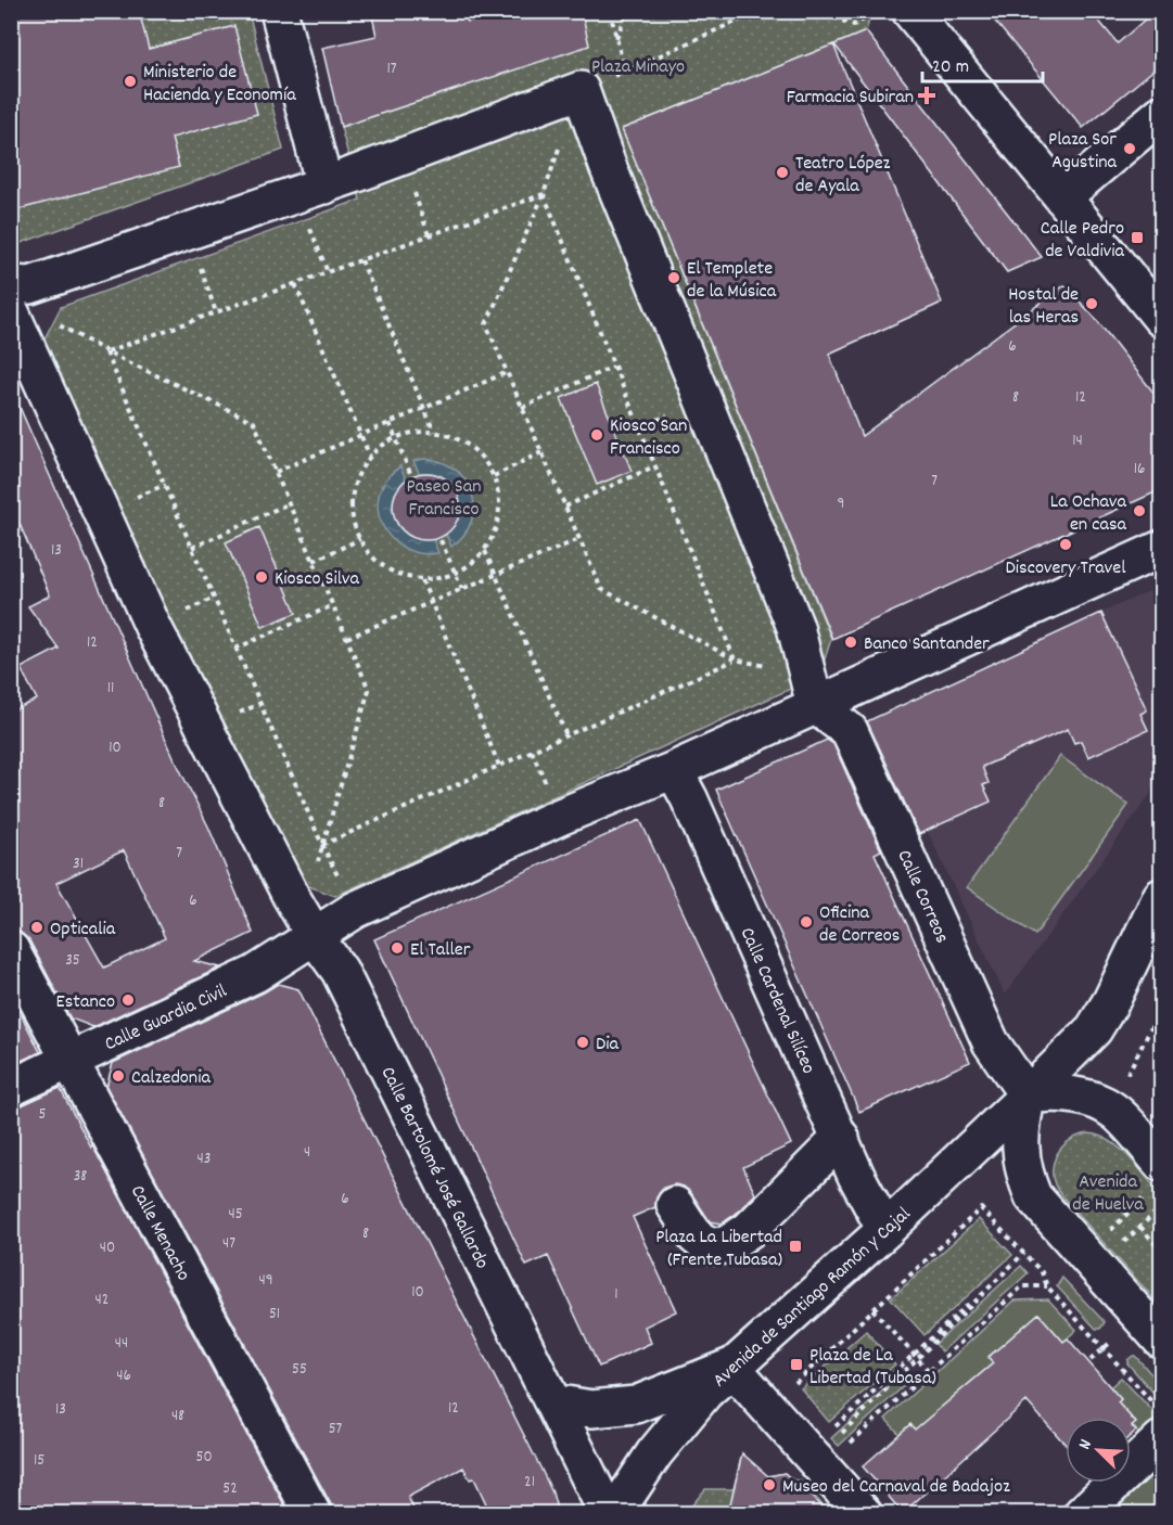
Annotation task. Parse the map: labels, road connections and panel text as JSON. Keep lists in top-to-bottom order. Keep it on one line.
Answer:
{"streets":{"street":["Calle Correos","Calle Cardenal Silíceo","Calle Guardia Civil","Calle Bartolomé José Gallardo","Calle Menacho","Avenida de Santiago Ramón y Cajal"]},"crossings":[["Calle Correos","Avenida de Santiago Ramón y Cajal"],["Calle Cardenal Silíceo","Avenida de Santiago Ramón y Cajal"],["Calle Guardia Civil","Calle Bartolomé José Gallardo"],["Calle Guardia Civil","Calle Menacho"]],"parks":["Plaza Minayo","Paseo San Francisco","Avenida de Huelva"],"places":{"other":["Ministerio de Hacienda y Economía","Plaza Sor Agustina","Teatro López de Ayala","El Templete de la Música","Hostal de las Heras","Kiosco San Francisco","La Ochava en casa","Discovery Travel","Kiosco Silva","Banco Santander","Oficina de Correos","Opticalia","El Taller","Estanco","Dia","Calzedonia","Museo del Carnaval de Badajoz"],"health":["Farmacia Subiran"],"transit":["Calle Pedro de Valdivia","Plaza La Libertad (Frente Tubasa)","Plaza de La Libertad (Tubasa)"]},"house_numbers":["17","6","8","12","14","16","7","9","13","12","11","10","8","7","31","6","35","5","4","43","38","6","45","8","47","40","49","10","1","42","51","44","55","46","12","13","48","57","50","15","21","52"],"scale_bar":"20 m","north":"top left"}
